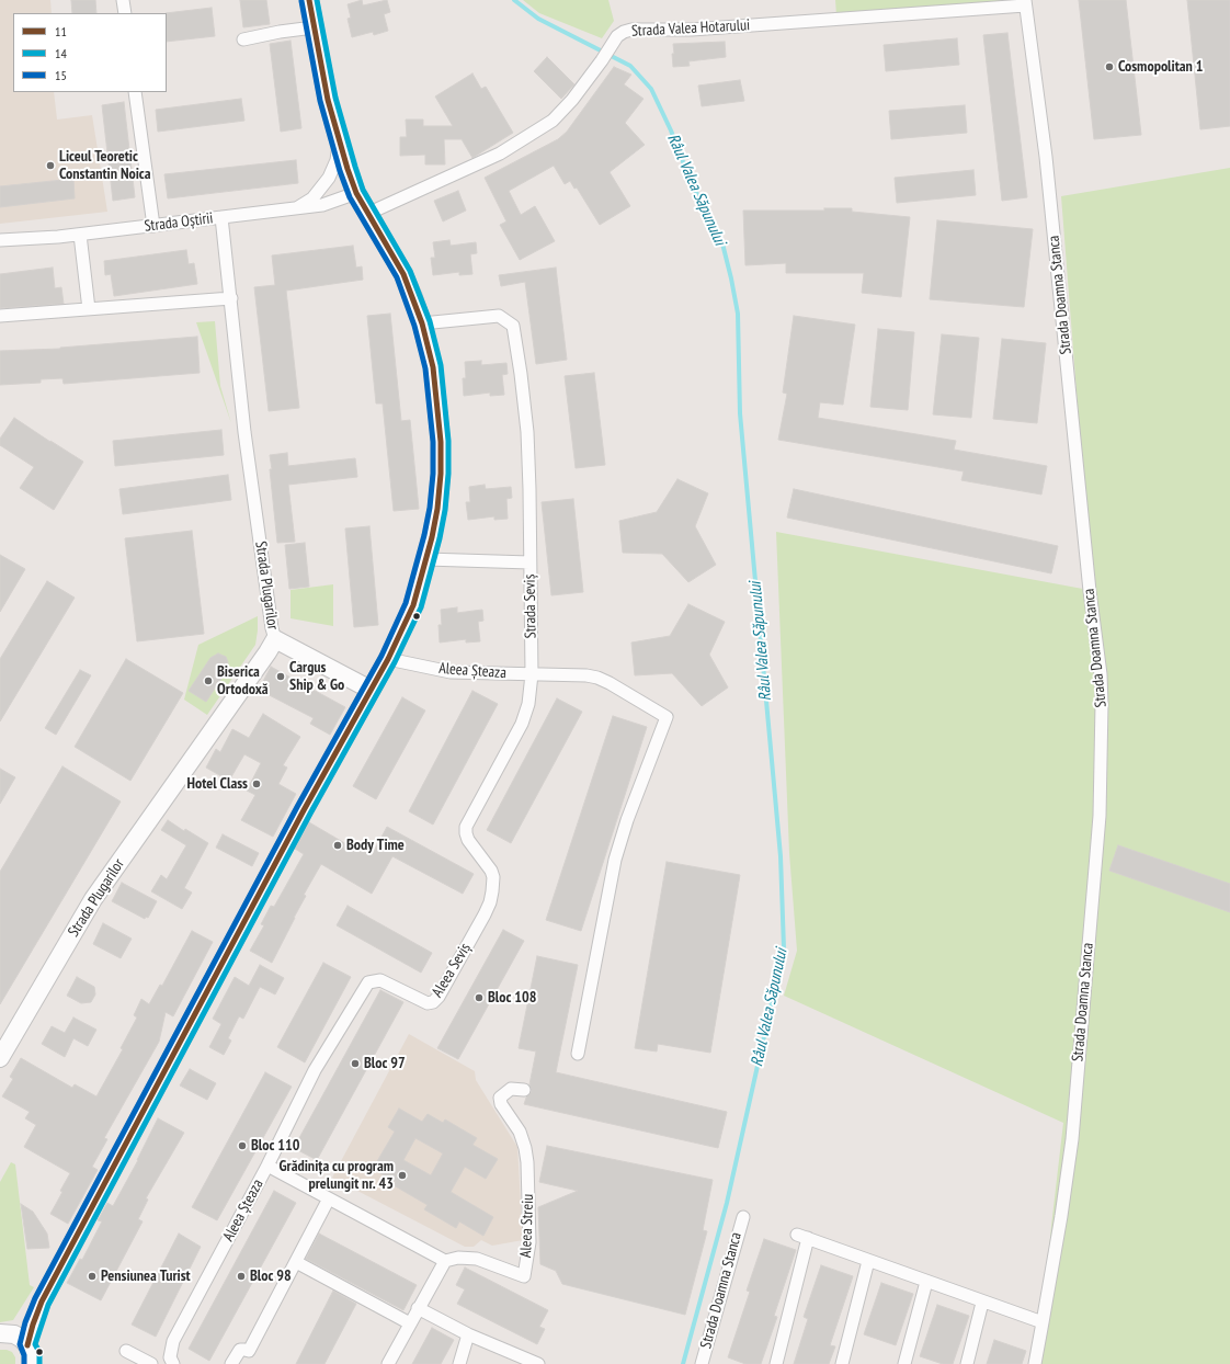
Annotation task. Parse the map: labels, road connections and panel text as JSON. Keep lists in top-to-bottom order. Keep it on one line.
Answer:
{"streets":{"street":["Strada Valea Hotarului","Strada Oștirii","Strada Doamna Stanca","Strada Plugarilor","Strada Seviș","Aleea Șteaza","Aleea Seviș","Aleea Streiu"]},"crossings":[["Strada Valea Hotarului","Strada Doamna Stanca"],["Strada Oștirii","Strada Plugarilor"],["Strada Seviș","Aleea Șteaza"],["Strada Seviș","Aleea Seviș"],["Aleea Șteaza","Aleea Seviș"],["Aleea Șteaza","Aleea Streiu"]],"water":["Râul Valea Săpunului"],"places":["Cosmopolitan 1","Liceul Teoretic Constantin Noica","Cargus Ship & Go","Biserica Ortodoxă","Hotel Class","Body Time","Bloc 108","Bloc 97","Bloc 110","Grădinița cu program prelungit nr. 43","Pensiunea Turist","Bloc 98"],"lines":["transit line 11","transit line 14","transit line 15"],"legend":["11","14","15"]}
